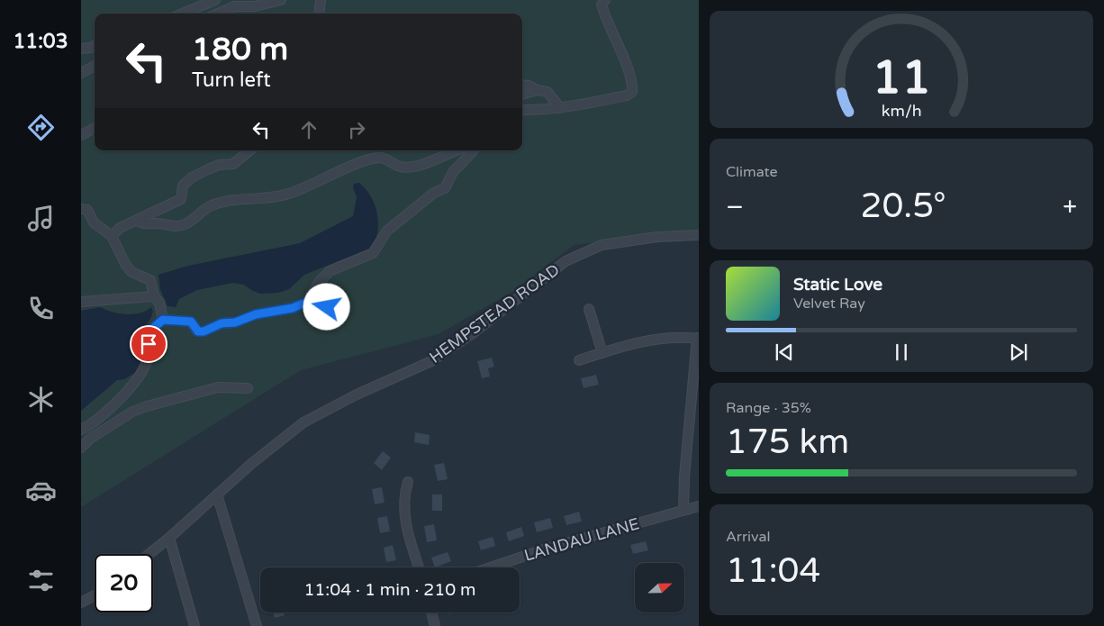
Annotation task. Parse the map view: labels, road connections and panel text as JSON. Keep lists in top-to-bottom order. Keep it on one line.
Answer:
{"streets":{"street":["HEMPSTEAD ROAD","LANDAU LANE"]},"north":"right","page":{"tabs":"11:03","turn":["180 m","Turn left"],"tile":["Climate",["Range · 35%","175 km"],["Arrival","11:04"]],"heat":["−","20.5°","+"],"song":["Static Love","Velvet Ray"],"limit":"20","trip":"11:04 · 1 min · 210 m","gauge":["11","km/h"]}}
